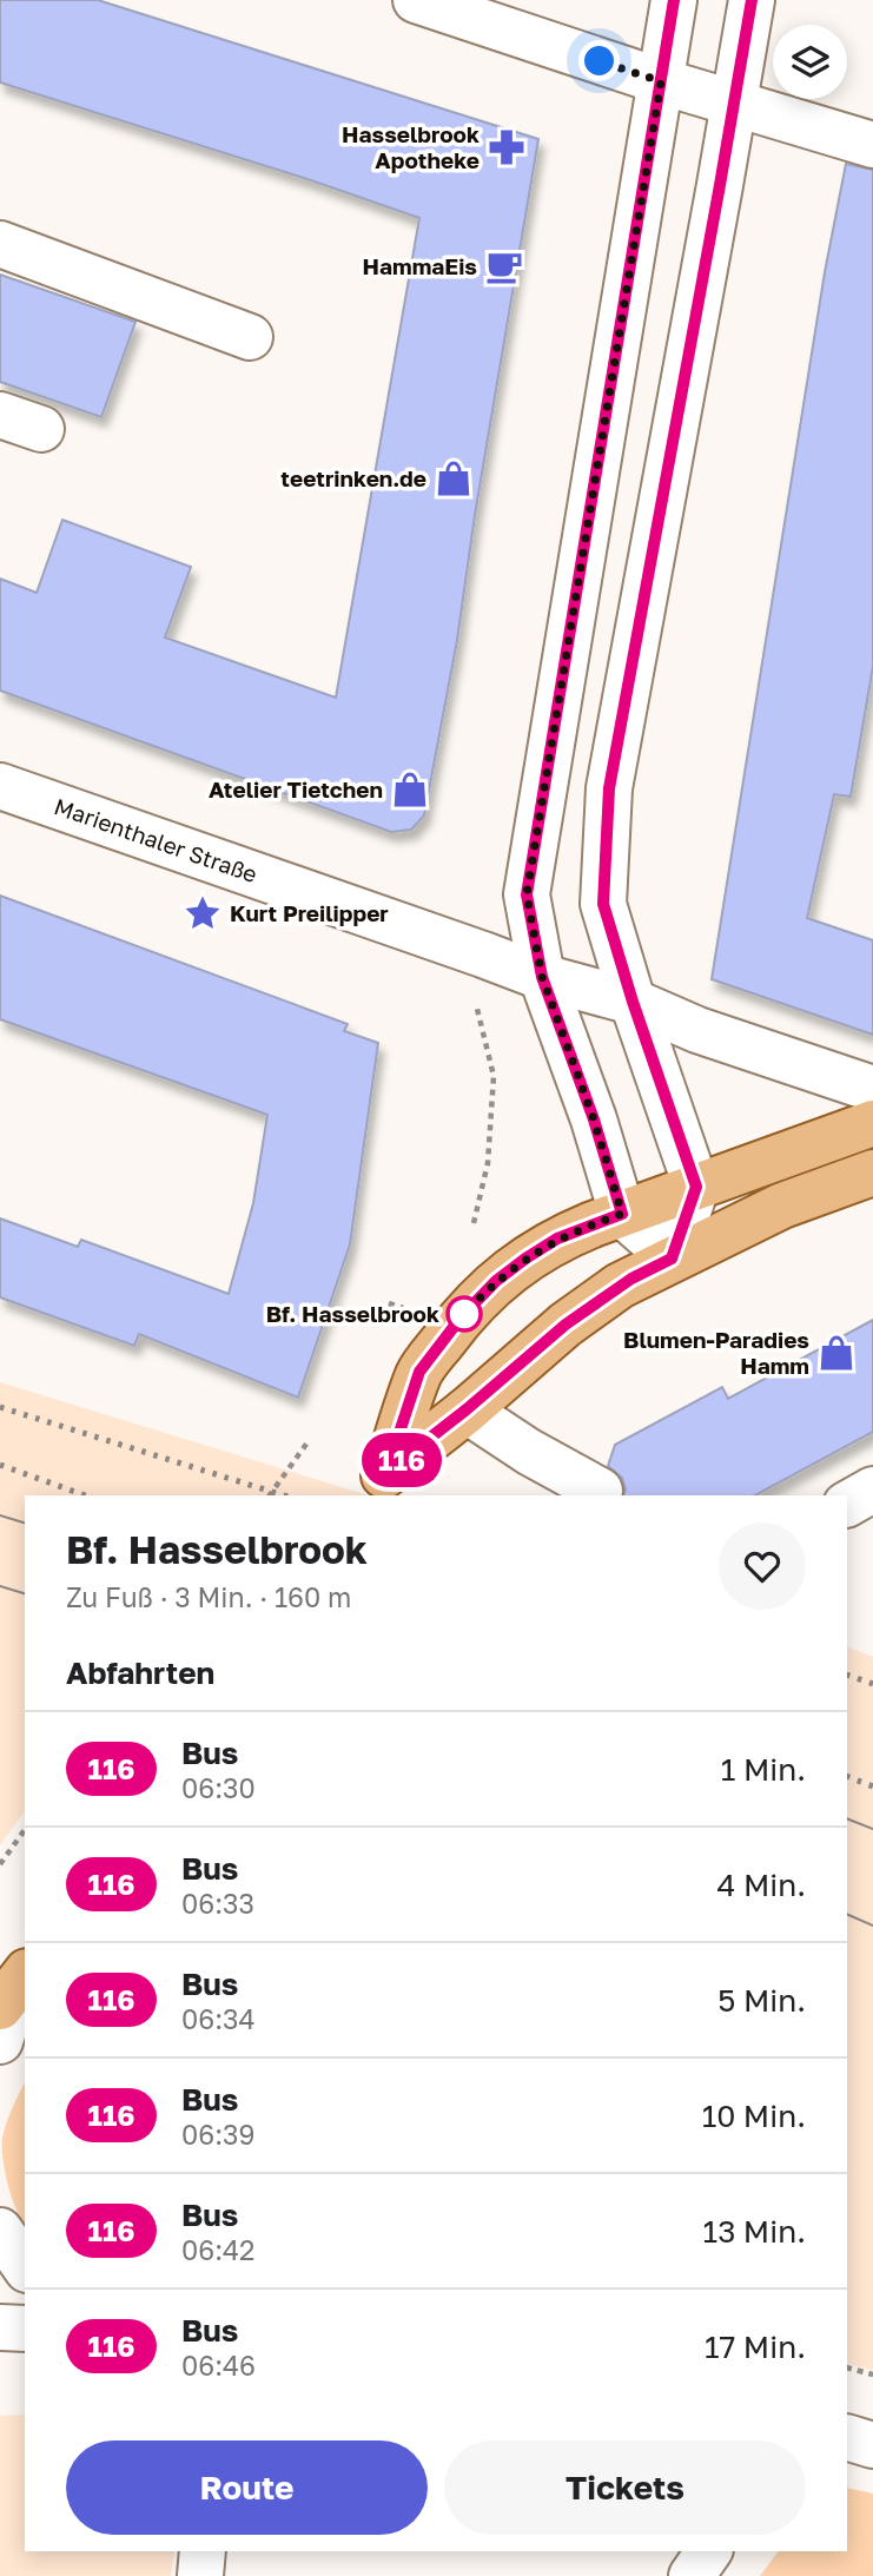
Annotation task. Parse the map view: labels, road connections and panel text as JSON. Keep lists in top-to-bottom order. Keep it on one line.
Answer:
{"streets":{"street":["Marienthaler Straße"]},"places":{"pharmacy":["Hasselbrook Apotheke"],"cafe":["HammaEis"],"shop":["teetrinken.de","Atelier Tietchen","Blumen-Paradies Hamm"],"place":["Kurt Preilipper"],"other":["Bf. Hasselbrook"]},"lines":["bus line 116"],"page":{"on_map":"116","heading":[["Bf. Hasselbrook","Zu Fuß · 3 Min. · 160 m"],"Abfahrten"],"list":[{"mark":"116","name":"Bus","note":"06:30","value":"1 Min."},{"mark":"116","name":"Bus","note":"06:33","value":"4 Min."},{"mark":"116","name":"Bus","note":"06:34","value":"5 Min."},{"mark":"116","name":"Bus","note":"06:39","value":"10 Min."},{"mark":"116","name":"Bus","note":"06:42","value":"13 Min."},{"mark":"116","name":"Bus","note":"06:46","value":"17 Min."}],"buttons":["Route","Tickets"]}}
